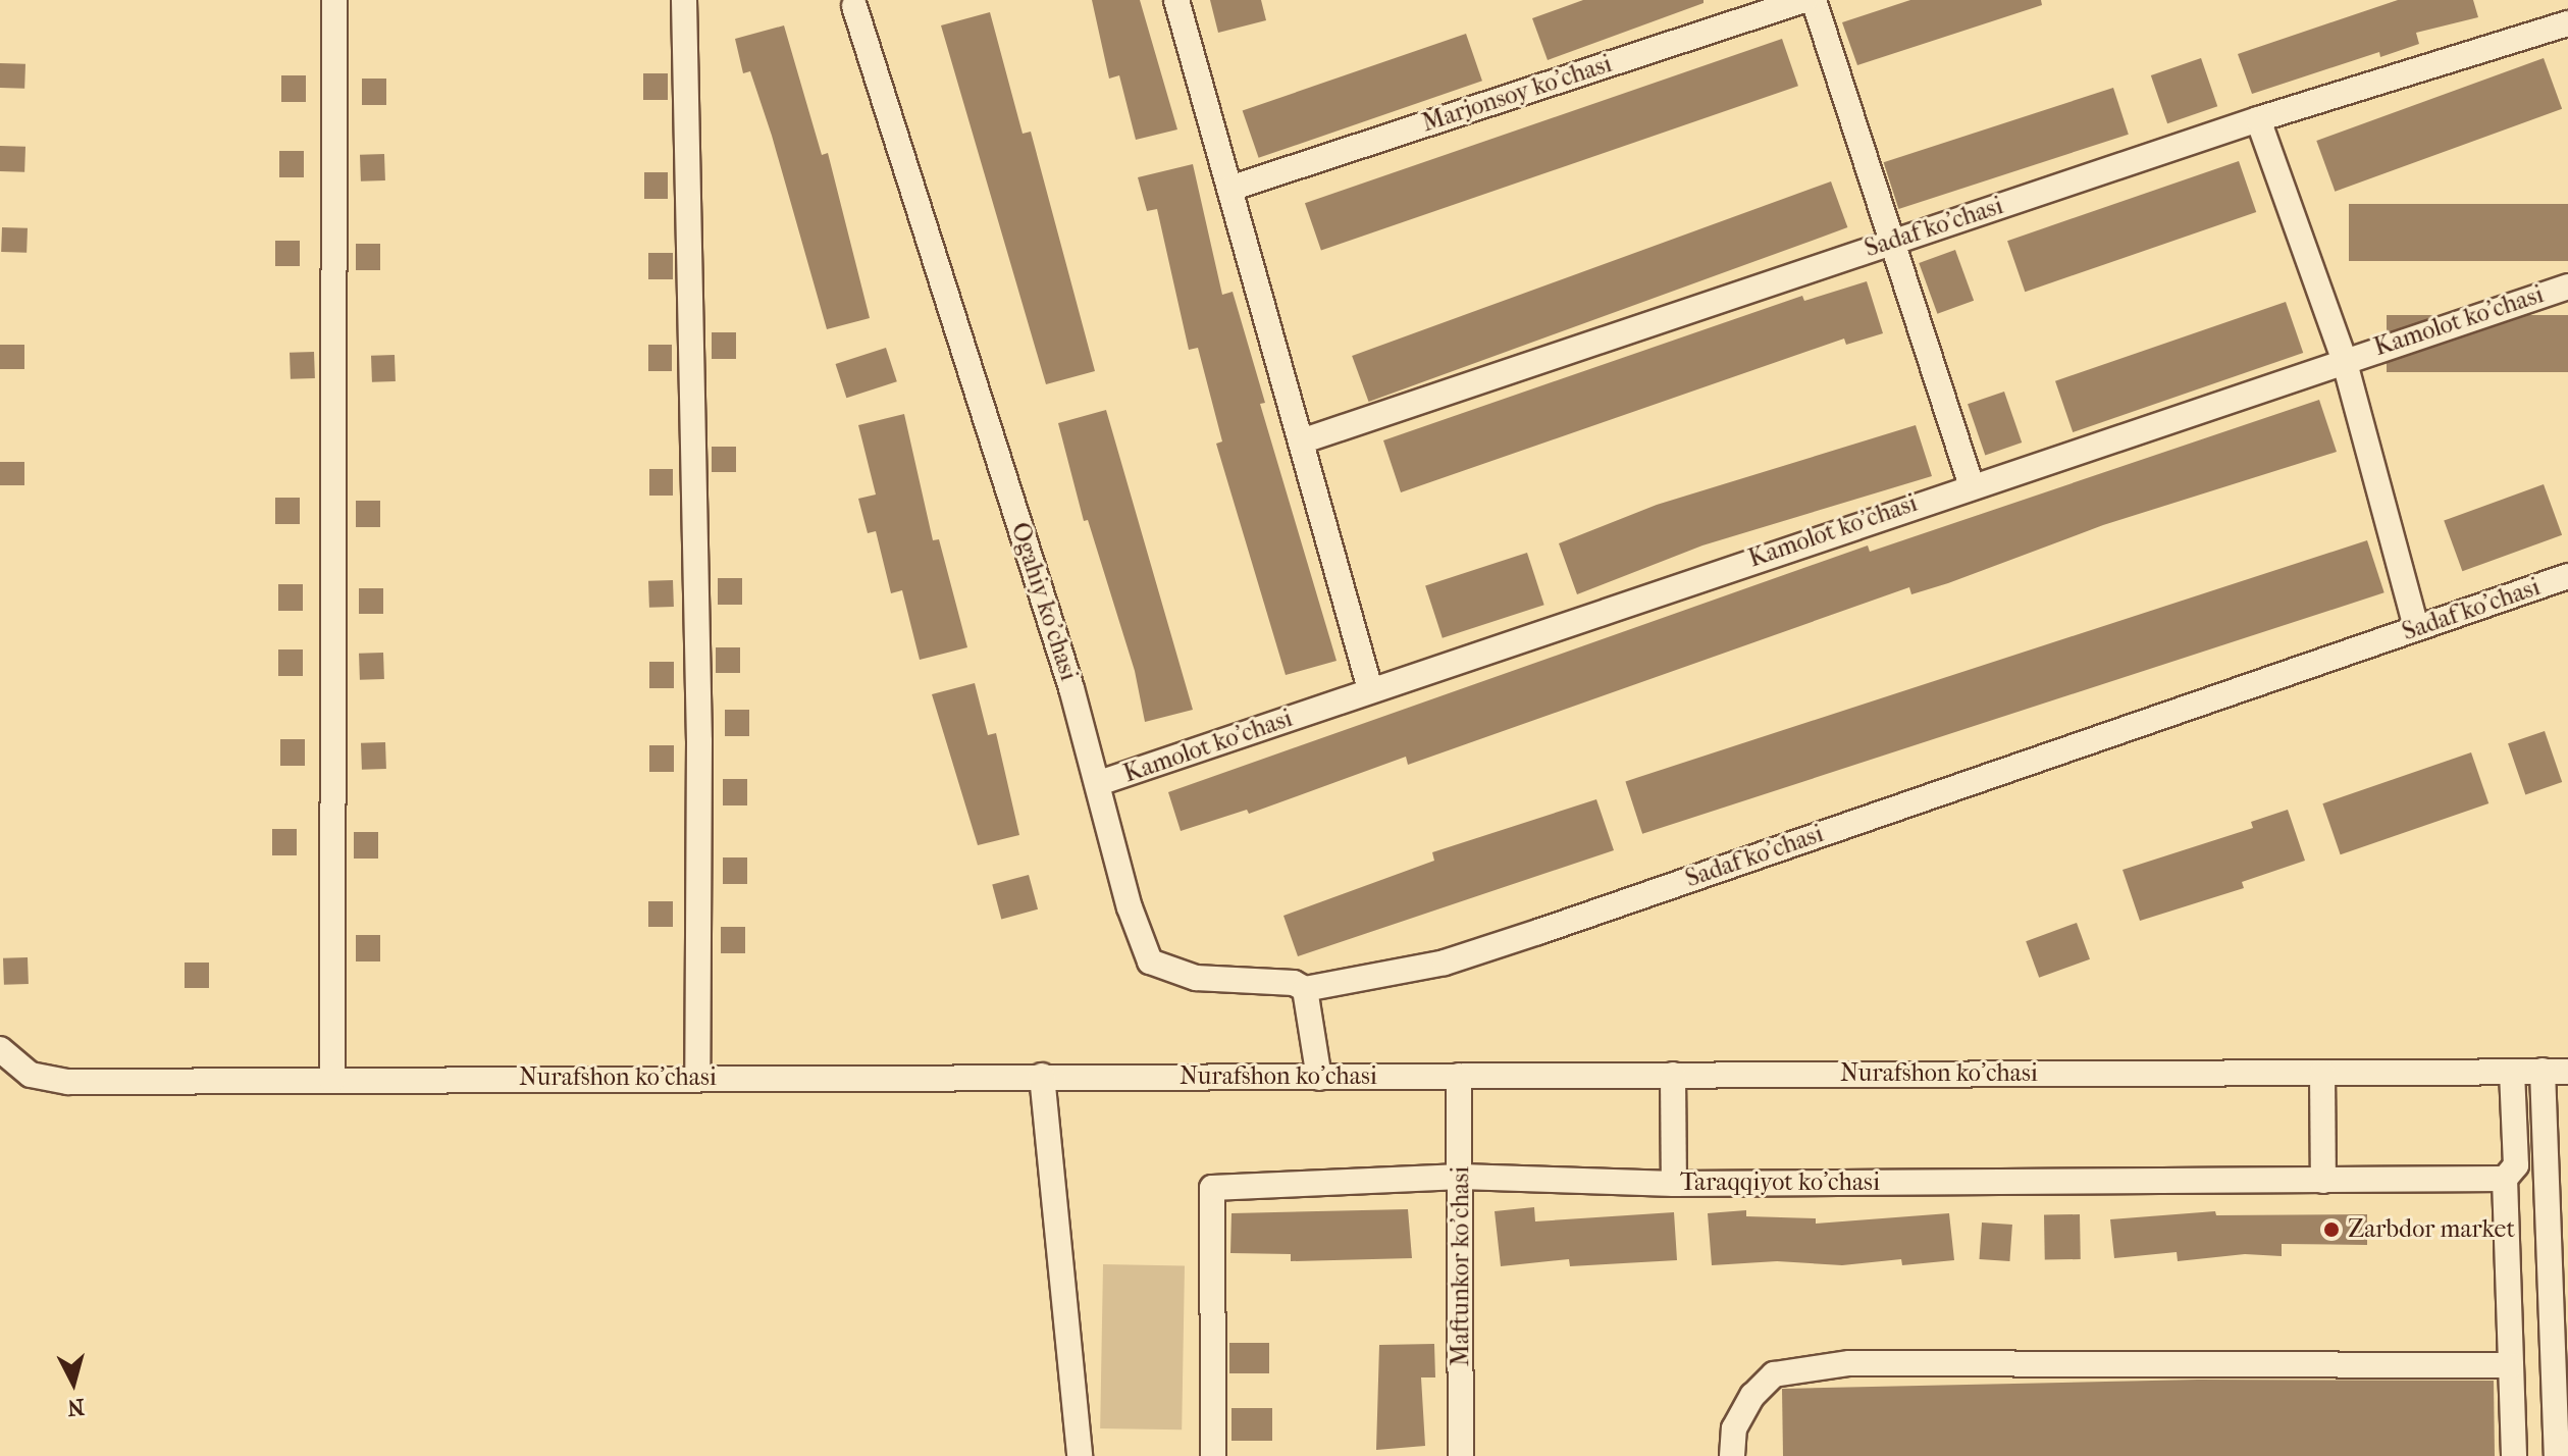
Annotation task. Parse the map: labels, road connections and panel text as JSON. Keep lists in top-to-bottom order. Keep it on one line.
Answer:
{"streets":{"street":["Marjonsoy ko'chasi","Sadaf ko'chasi","Kamolot ko'chasi","Ogahiy ko'chasi","Nurafshon ko'chasi","Taraqqiyot ko'chasi","Maftunkor ko'chasi"]},"crossings":[["Sadaf ko'chasi","Ogahiy ko'chasi"],["Kamolot ko'chasi","Ogahiy ko'chasi"],["Nurafshon ko'chasi","Maftunkor ko'chasi"],["Taraqqiyot ko'chasi","Maftunkor ko'chasi"]],"places":["Zarbdor market"],"north":"bottom"}
